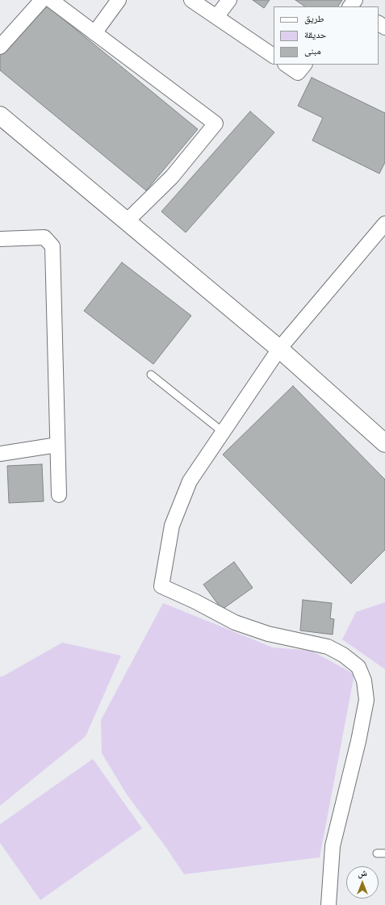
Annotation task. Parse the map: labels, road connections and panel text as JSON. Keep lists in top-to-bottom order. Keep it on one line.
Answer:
{"legend":["طريق","حديقة","مبنى"],"north":"top"}
